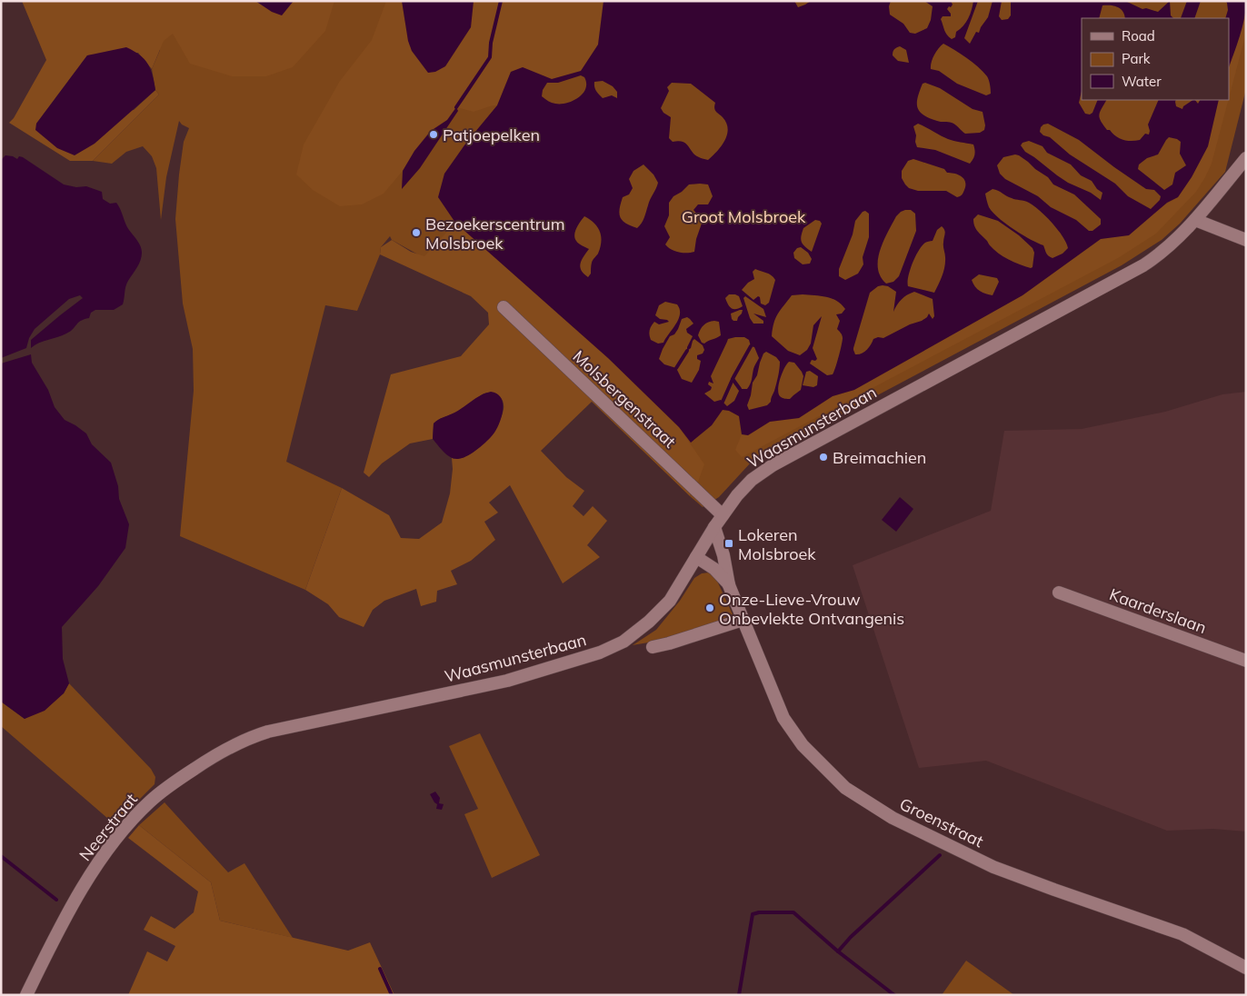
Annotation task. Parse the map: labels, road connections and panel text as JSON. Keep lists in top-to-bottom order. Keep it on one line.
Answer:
{"streets":{"street":["Molsbergenstraat","Waasmunsterbaan","Kaarderslaan","Groenstraat","Neerstraat"]},"crossings":[["Molsbergenstraat","Waasmunsterbaan"],["Waasmunsterbaan","Groenstraat"],["Waasmunsterbaan","Neerstraat"]],"parks":["Groot Molsbroek"],"places":{"other":["Patjoepelken","Bezoekerscentrum Molsbroek","Breimachien","Onze-Lieve-Vrouw Onbevlekte Ontvangenis"],"transit":["Lokeren Molsbroek"]},"legend":["Road","Park","Water"]}
